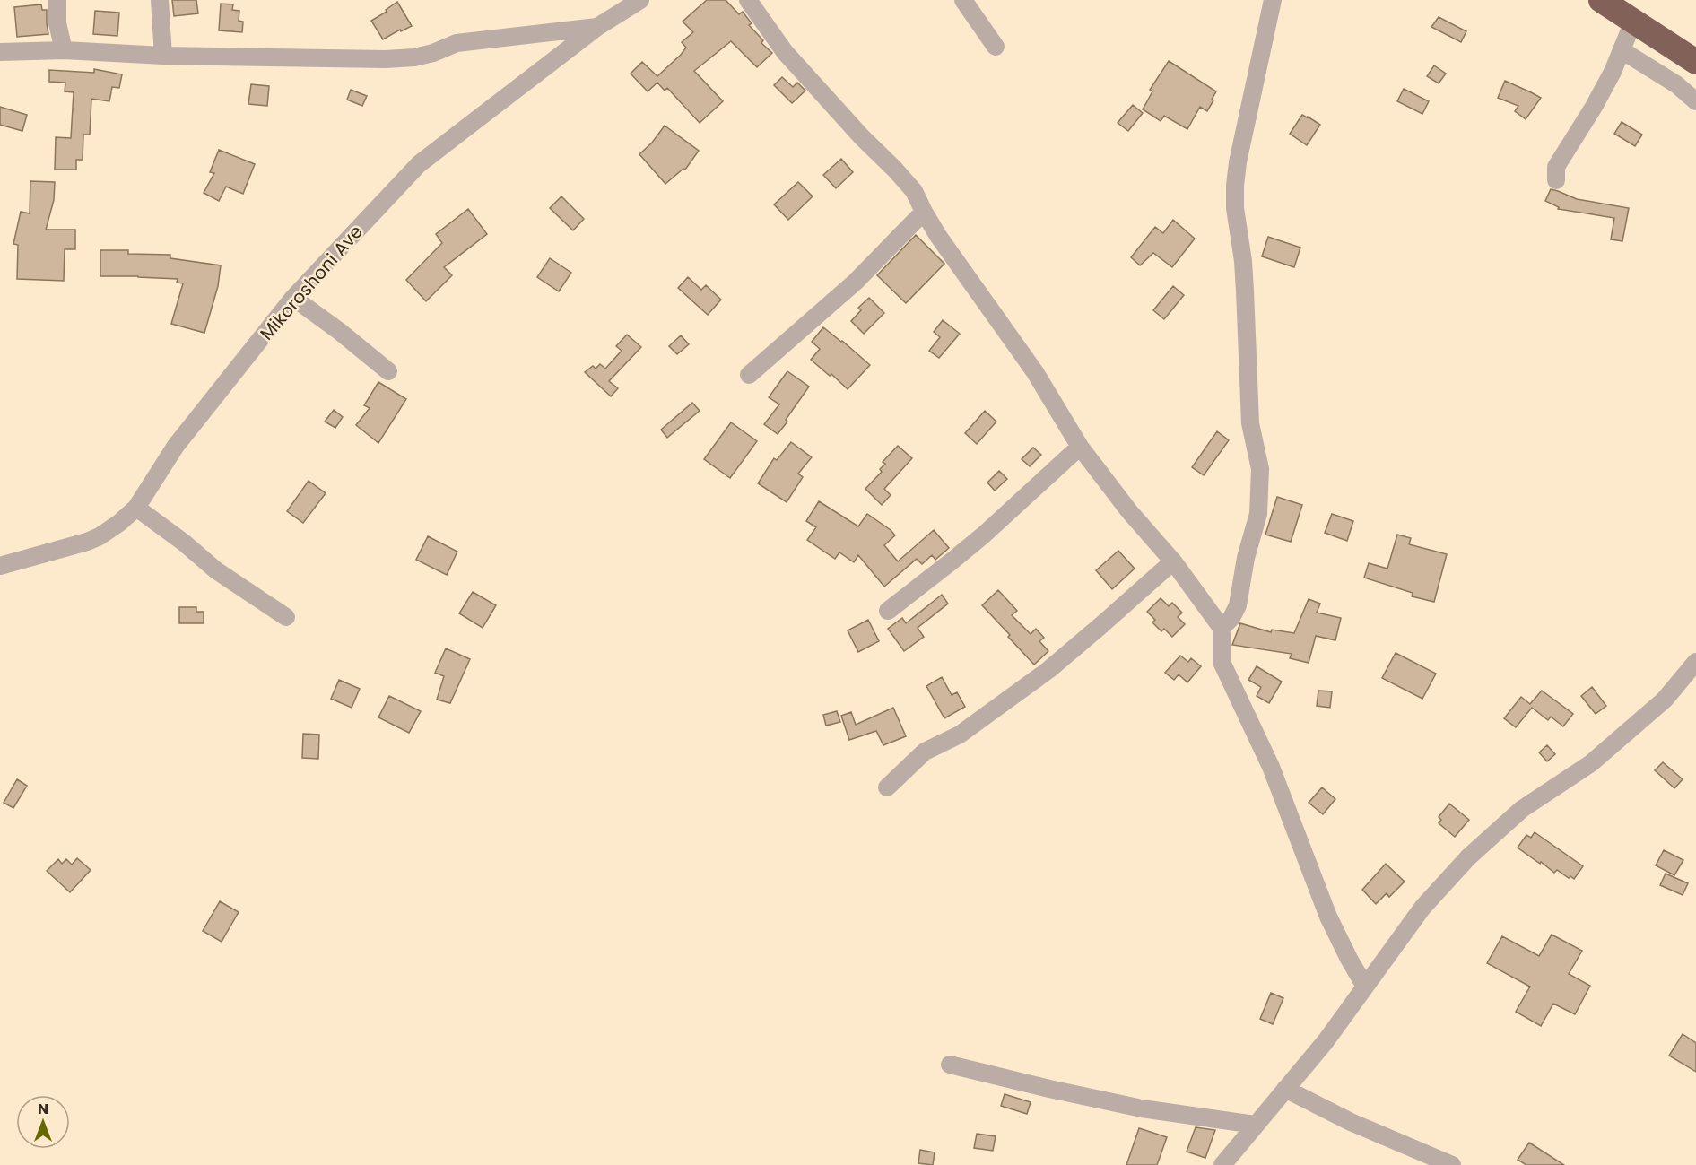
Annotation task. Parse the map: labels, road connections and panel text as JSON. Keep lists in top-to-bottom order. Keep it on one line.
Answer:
{"streets":{"street":["Mikoroshoni Ave"]},"north":"top"}
